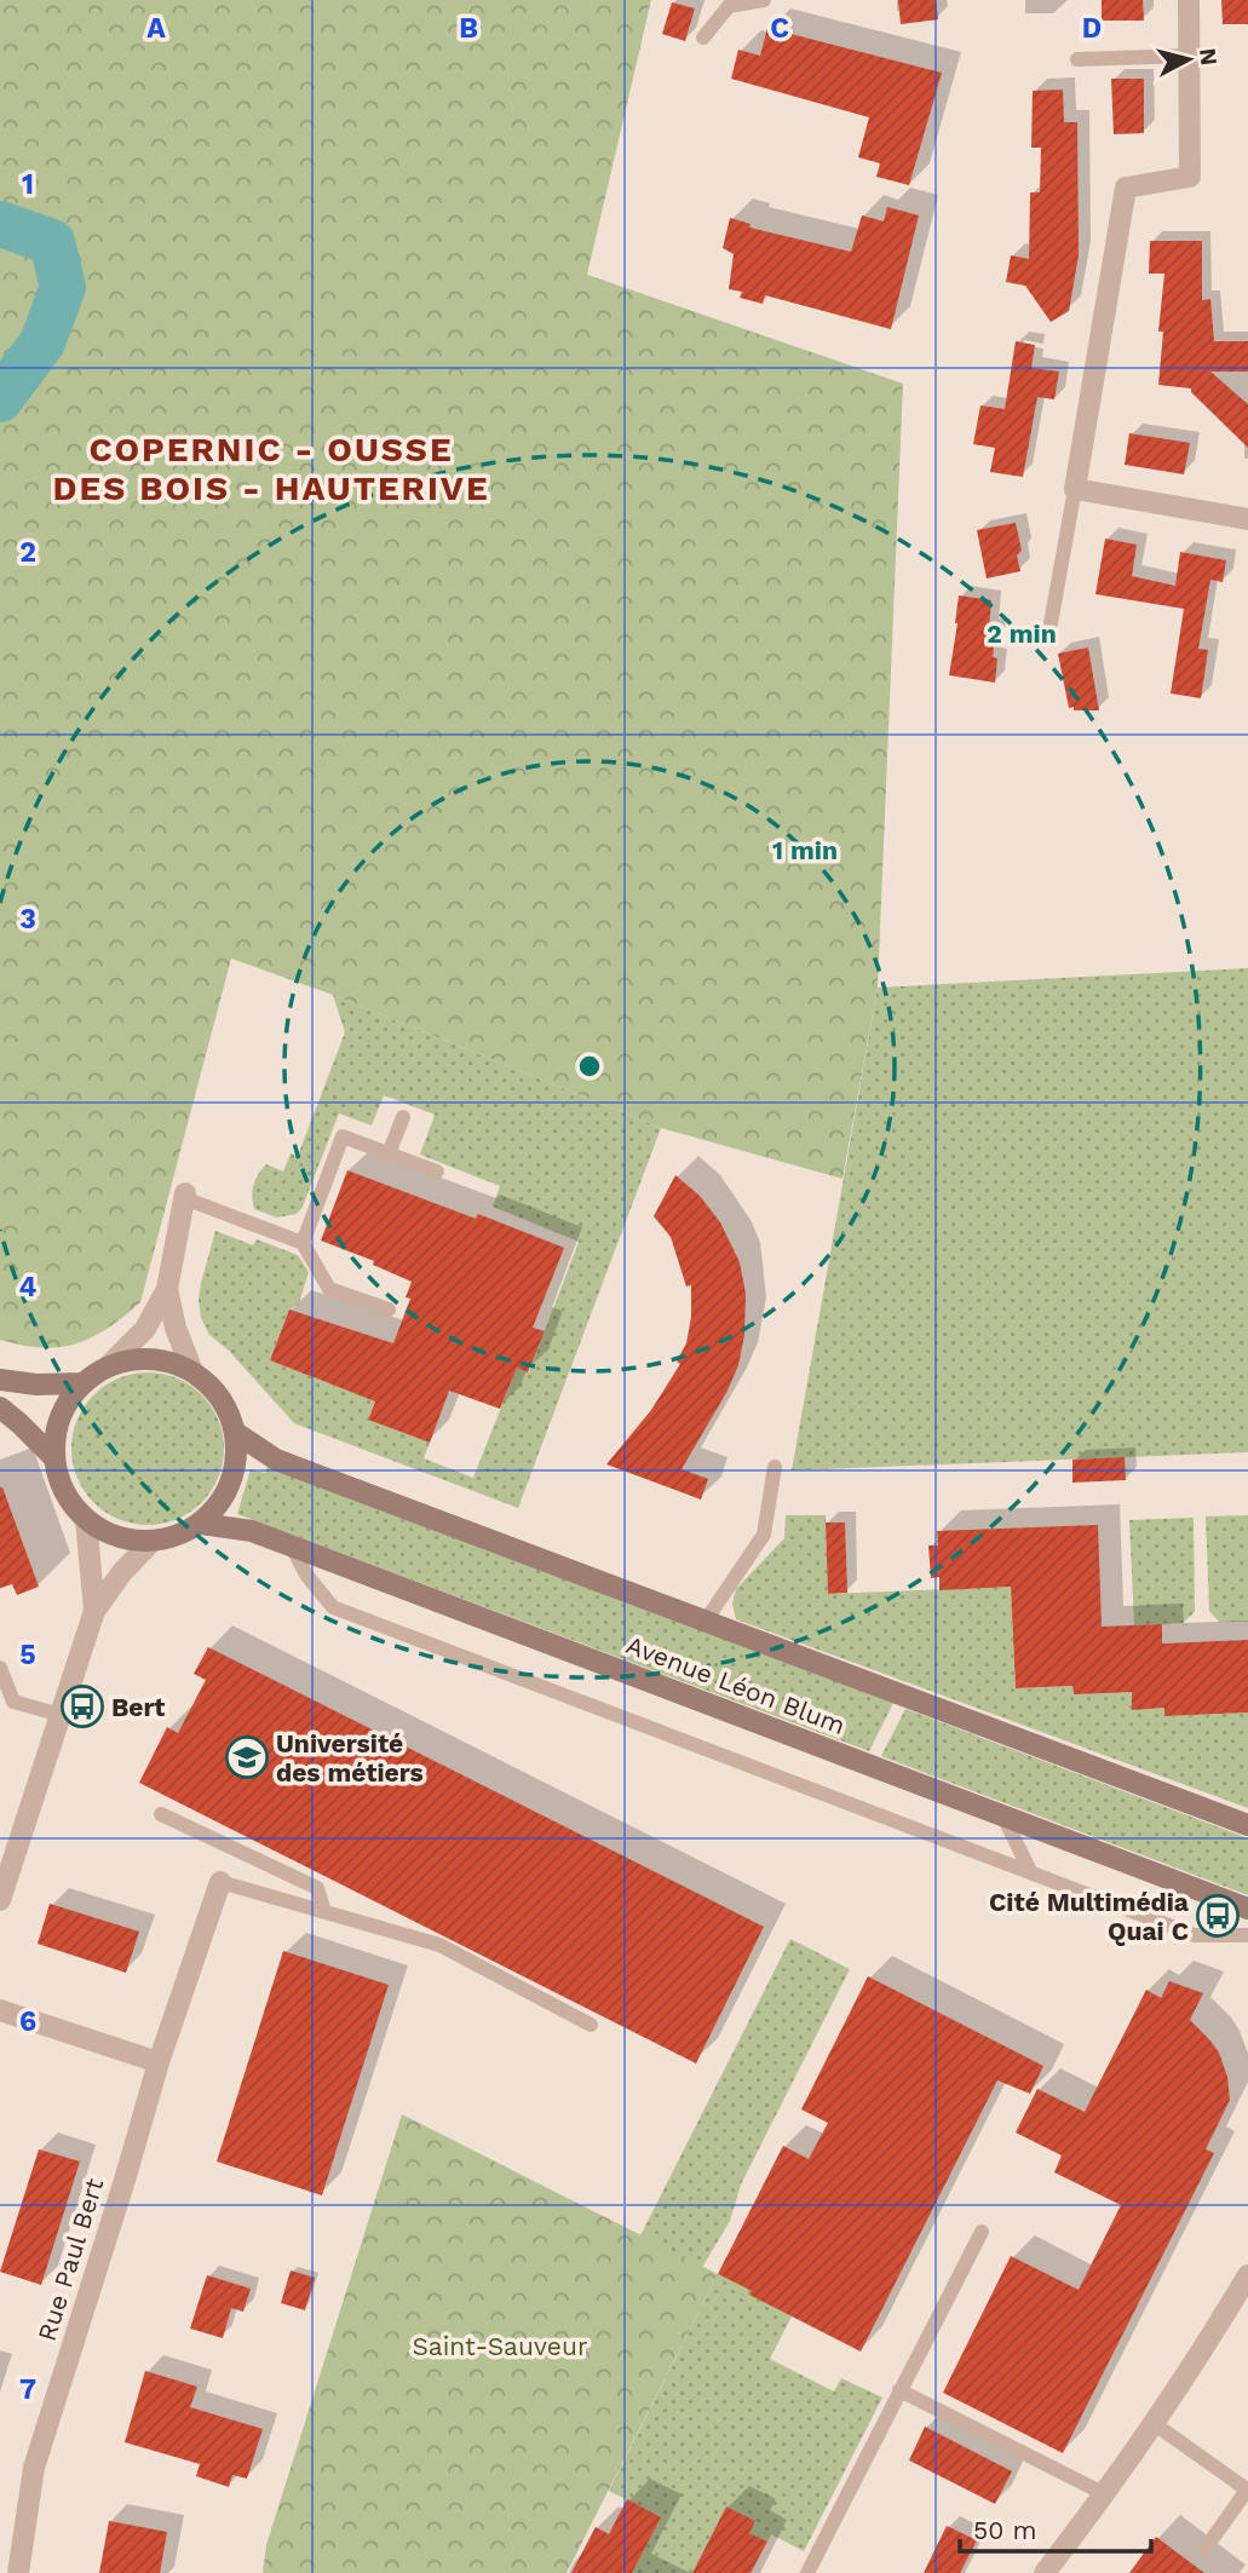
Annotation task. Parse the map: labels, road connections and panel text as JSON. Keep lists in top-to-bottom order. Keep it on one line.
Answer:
{"streets":{"street":["Avenue Léon Blum","Rue Paul Bert"]},"districts":["COPERNIC - OUSSE DES BOIS - HAUTERIVE"],"parks":["Saint-Sauveur"],"places":{"bus stop":["Bert","Cité Multimédia Quai C"],"school or university":["Université des métiers"]},"scale_bar":"50 m","north":"right","grid":{"columns":["A","B","C","D"],"rows":["1","2","3","4","5","6","7"]},"rings":["2 min","1 min"]}
